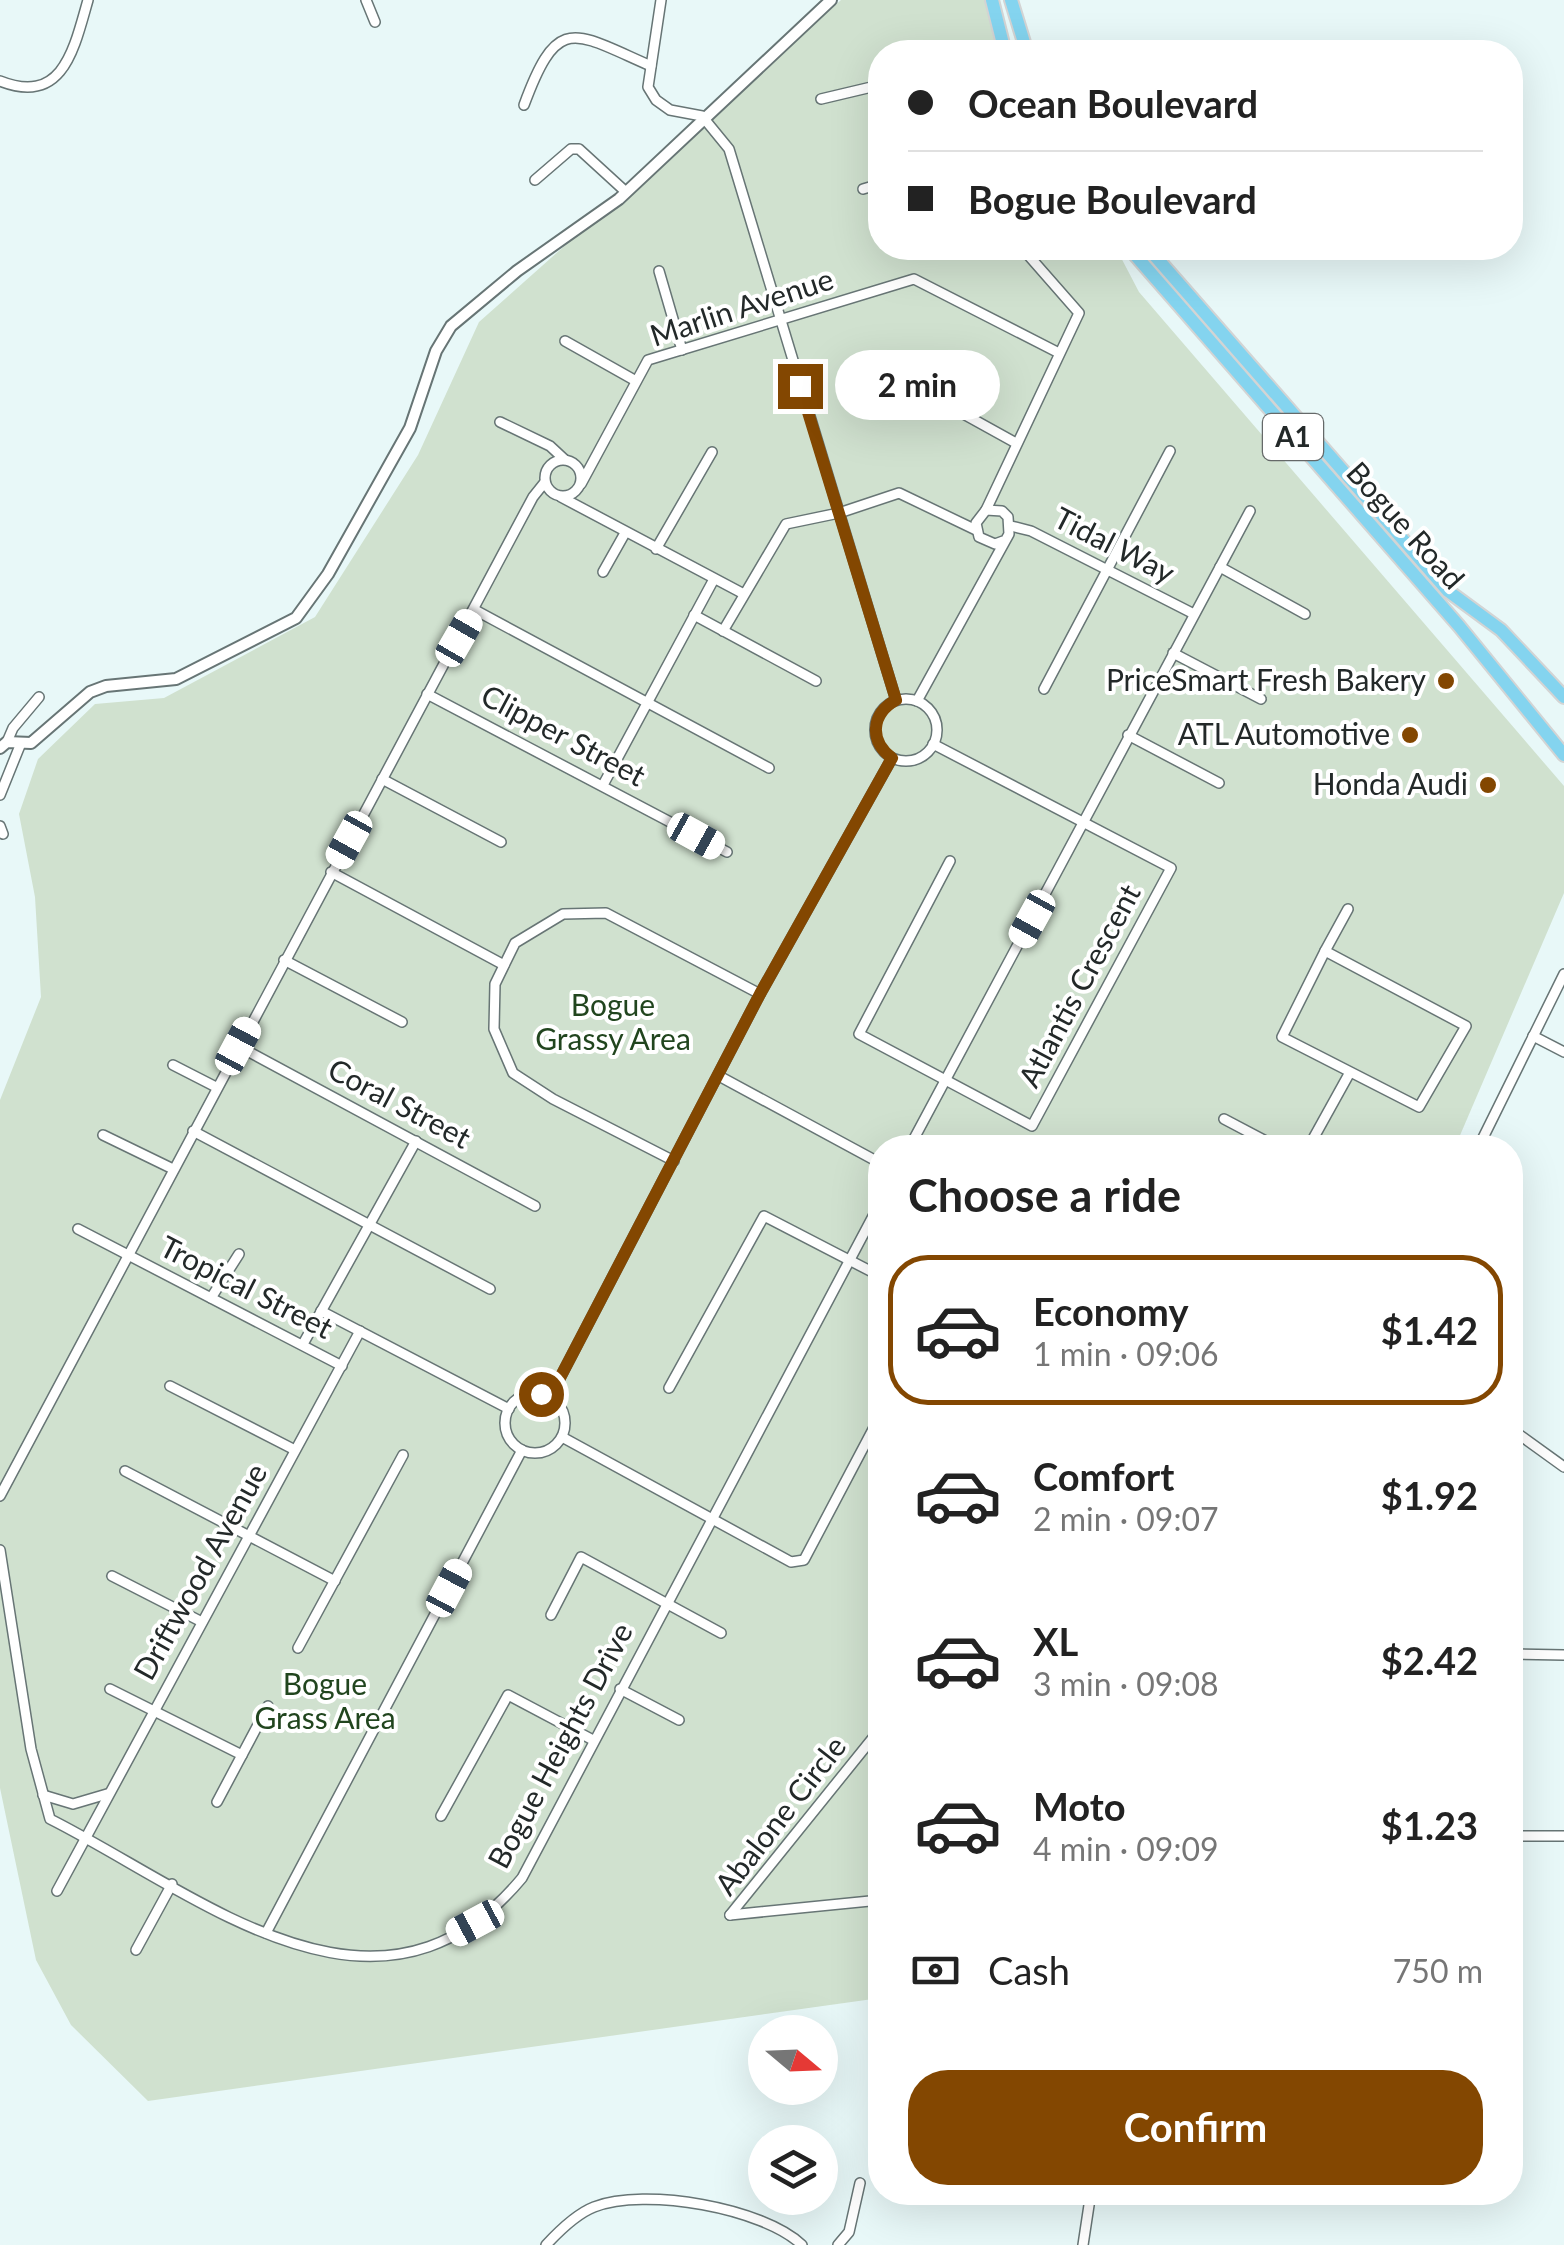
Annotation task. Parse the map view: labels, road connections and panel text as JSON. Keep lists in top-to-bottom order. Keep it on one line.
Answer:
{"streets":{"main road":["A1","Bogue Road"],"street":["Marlin Avenue","Tidal Way","Clipper Street","Atlantis Crescent","Coral Street","Tropical Street","Driftwood Avenue","Bogue Heights Drive","Abalone Circle"]},"crossings":[["Tropical Street","Driftwood Avenue"],["Driftwood Avenue","Bogue Heights Drive"]],"parks":["Bogue Grassy Area","Bogue Grass Area"],"places":["PriceSmart Fresh Bakery","ATL Automotive","Honda Audi"],"north":"right","page":{"banner":["Ocean Boulevard","Bogue Boulevard"],"bubble":"2 min","heading":"Choose a ride","list":[{"name":"Economy","note":"1 min · 09:06","value":"$1.42"},{"name":"Comfort","note":"2 min · 09:07","value":"$1.92"},{"name":"XL","note":"3 min · 09:08","value":"$2.42"},{"name":"Moto","note":"4 min · 09:09","value":"$1.23"}],"pay":["Cash","750 m"],"buttons":"Confirm"}}
